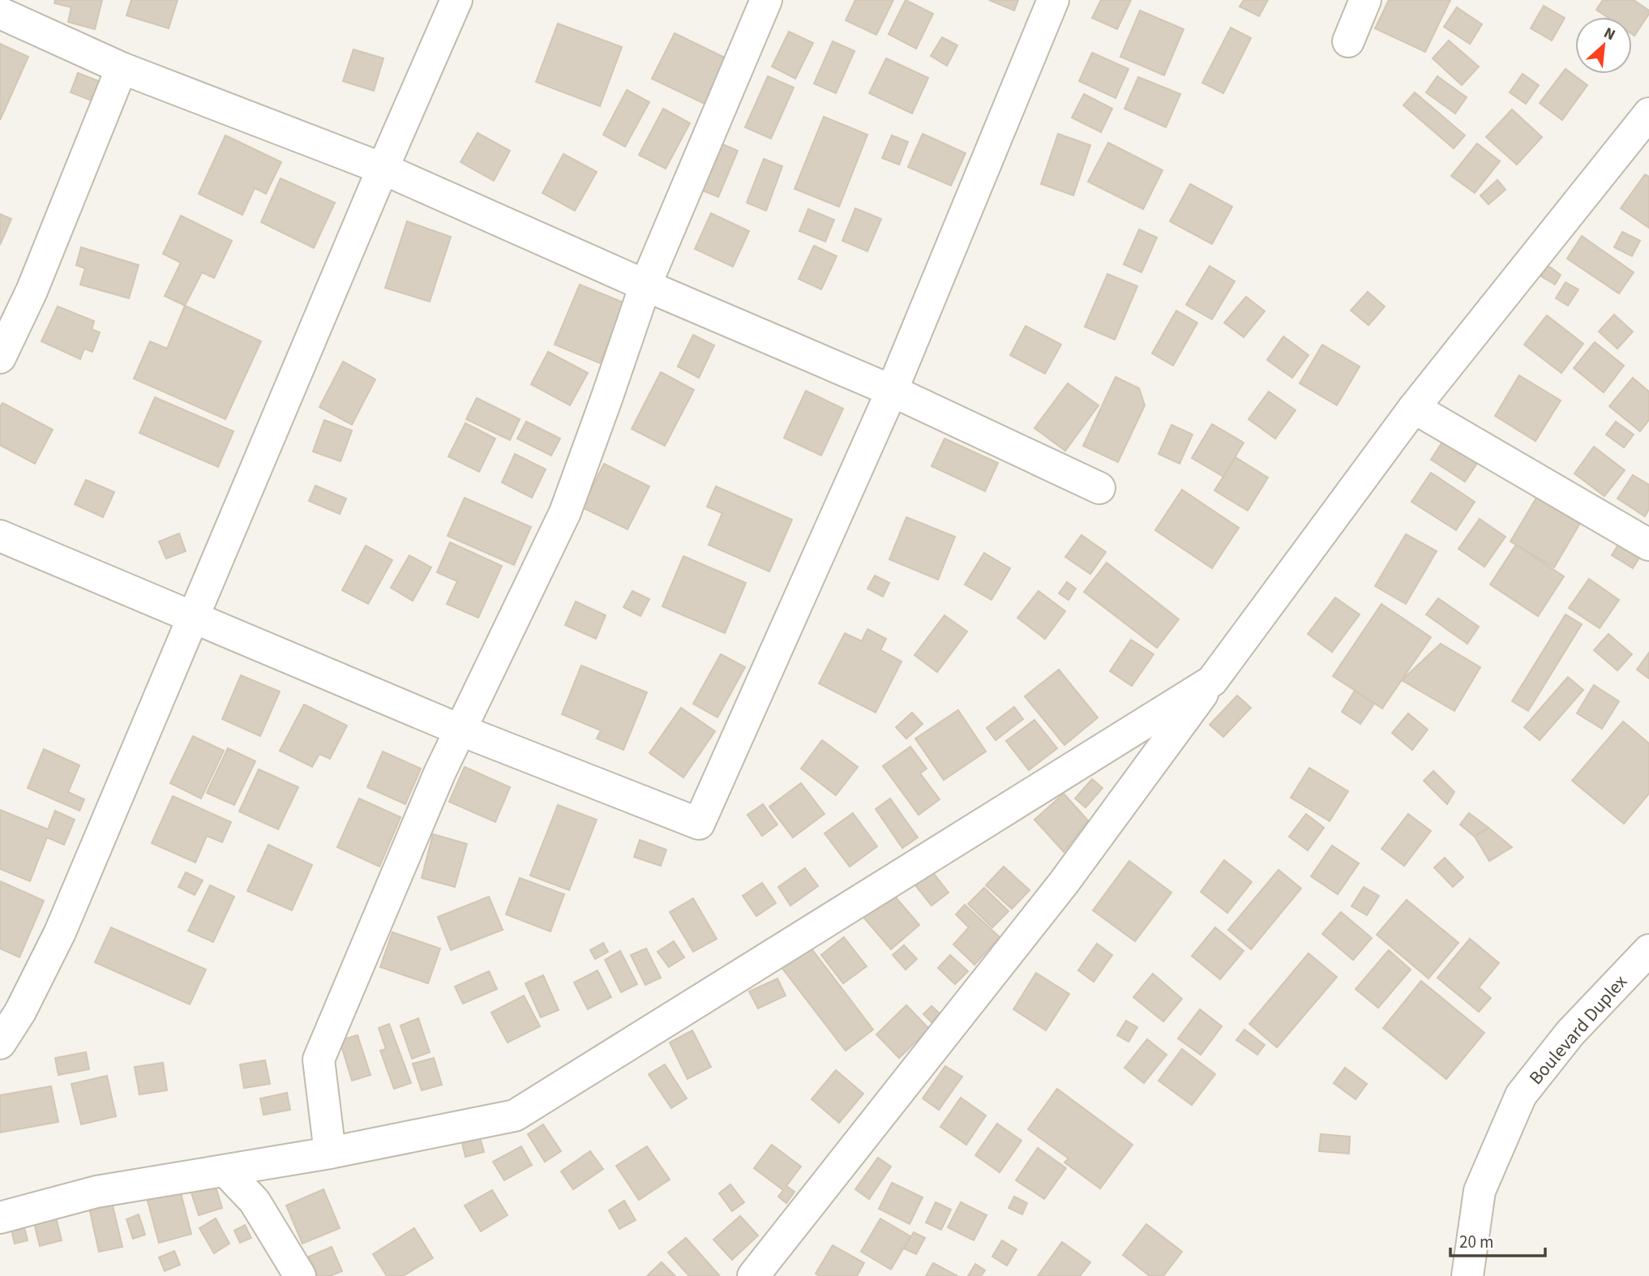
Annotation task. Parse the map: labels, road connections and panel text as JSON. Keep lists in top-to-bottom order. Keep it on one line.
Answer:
{"streets":{"street":["Boulevard Duplex"]},"scale_bar":"20 m","north":"top right"}
